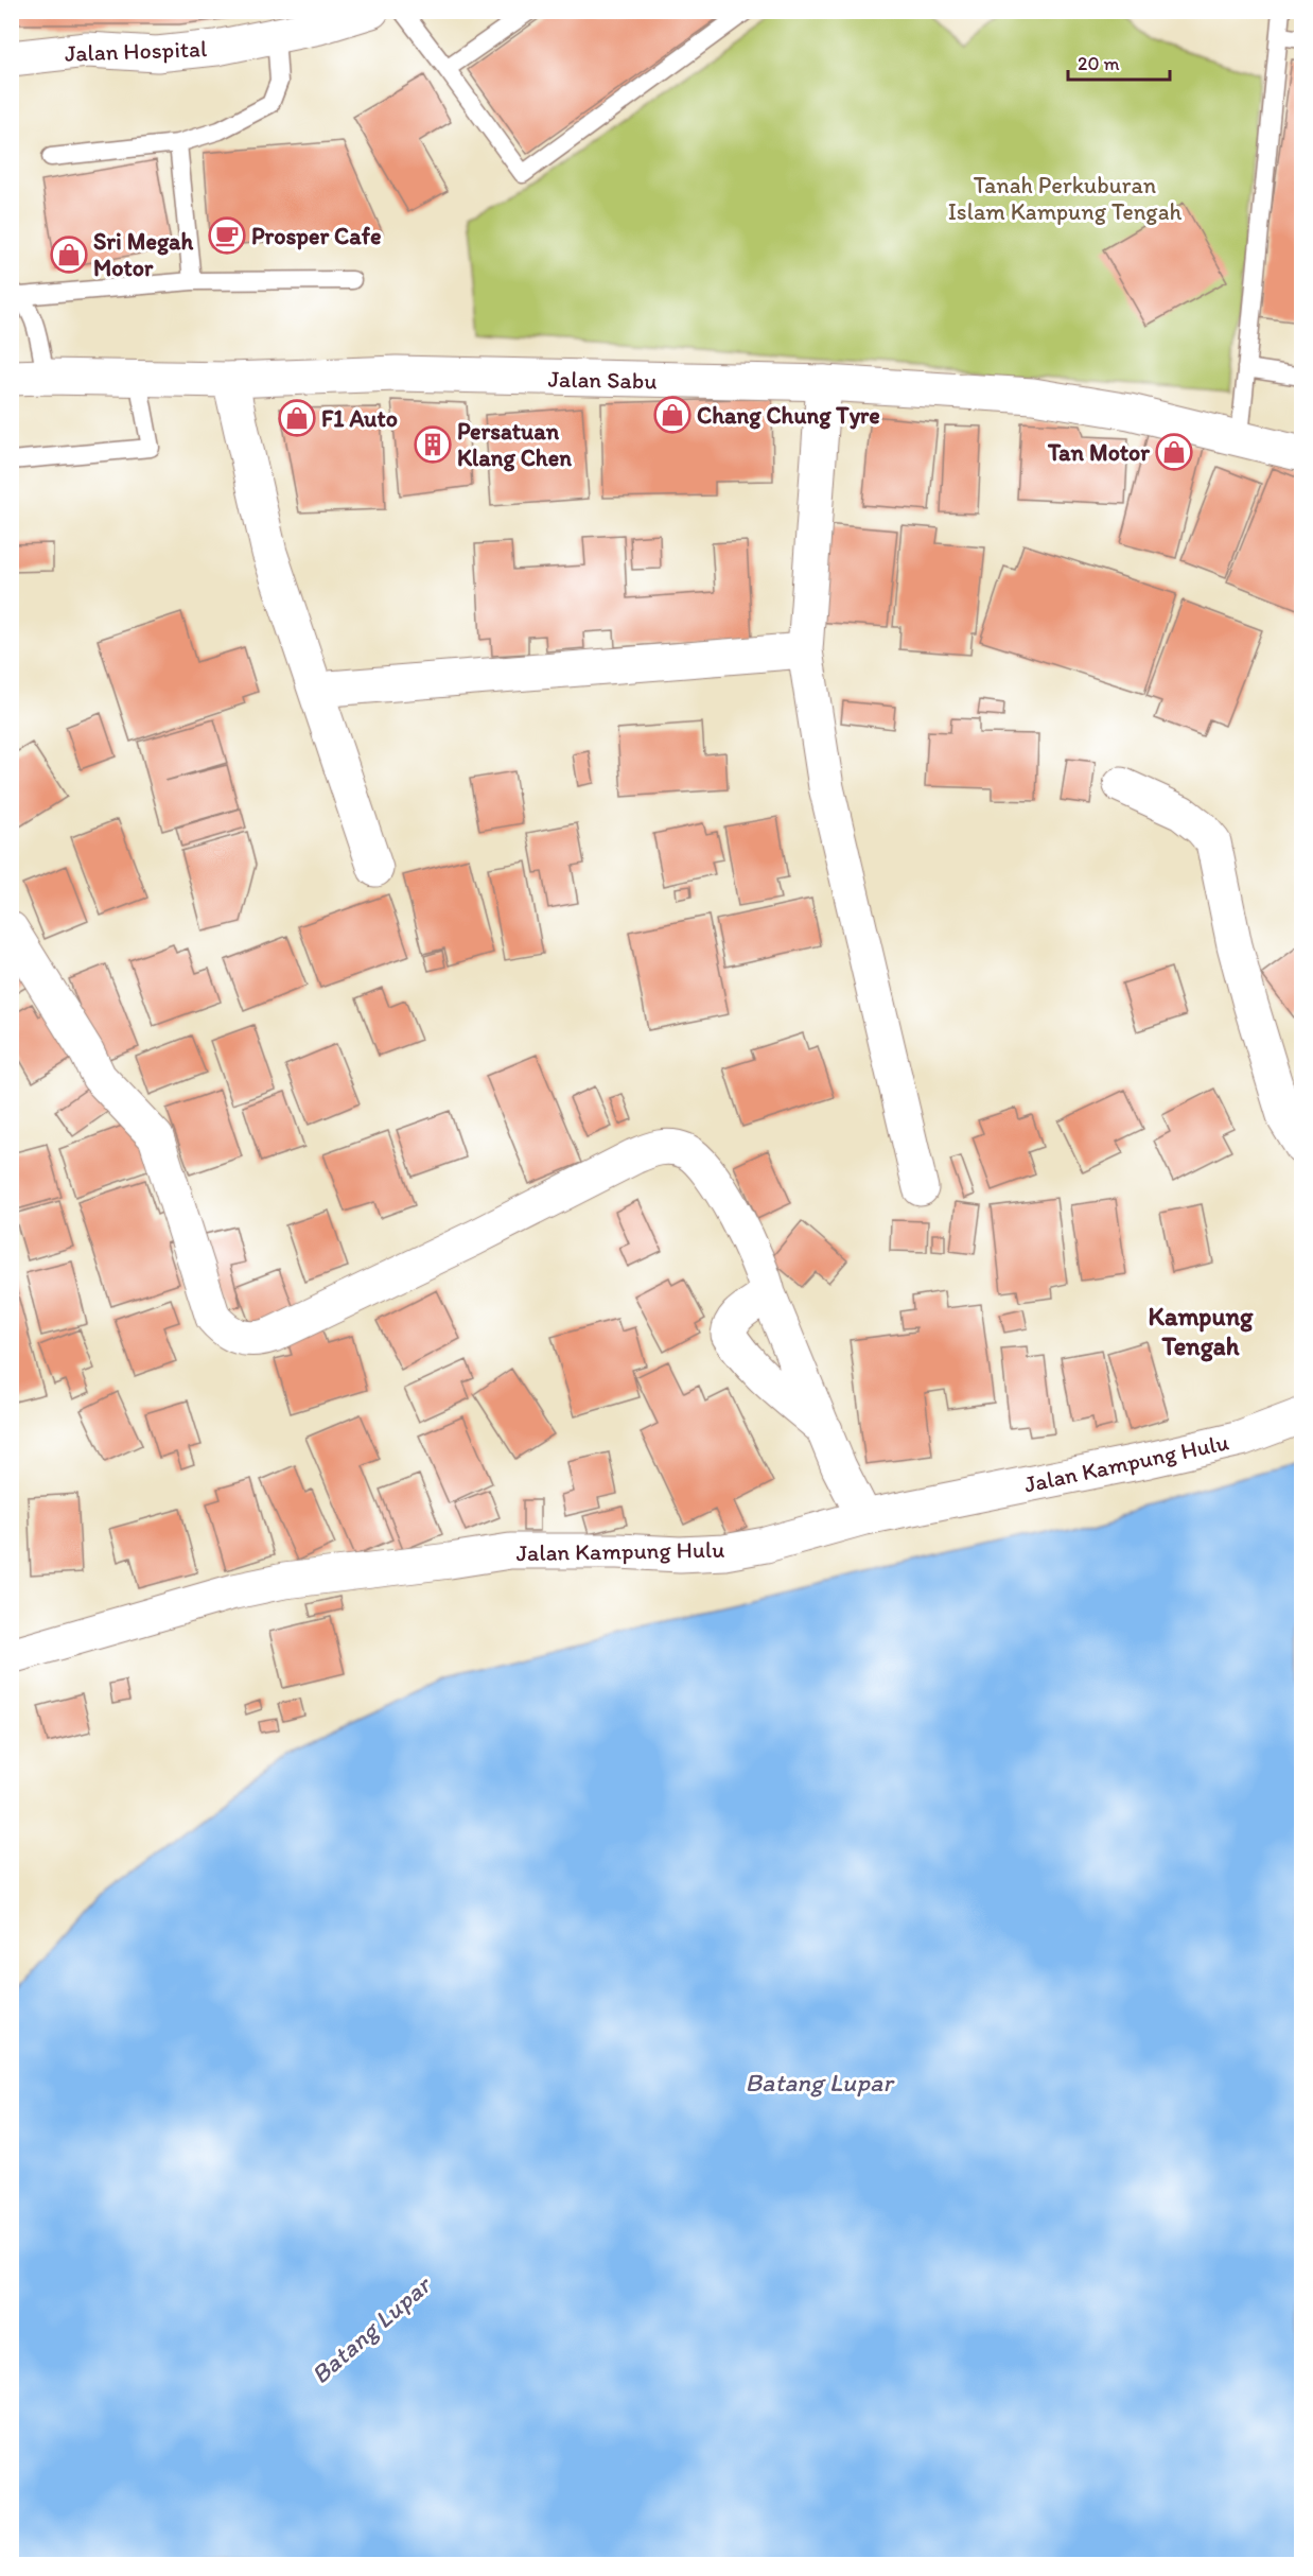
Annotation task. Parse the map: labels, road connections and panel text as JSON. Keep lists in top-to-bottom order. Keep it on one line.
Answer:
{"streets":{"street":["Jalan Hospital","Jalan Sabu","Jalan Kampung Hulu"]},"districts":["Kampung Tengah"],"water":["Batang Lupar"],"parks":["Tanah Perkuburan Islam Kampung Tengah"],"places":{"cafe":["Prosper Cafe"],"shop":["Sri Megah Motor","Chang Chung Tyre","F1 Auto","Tan Motor"],"building":["Persatuan Klang Chen"]},"scale_bar":"20 m"}
